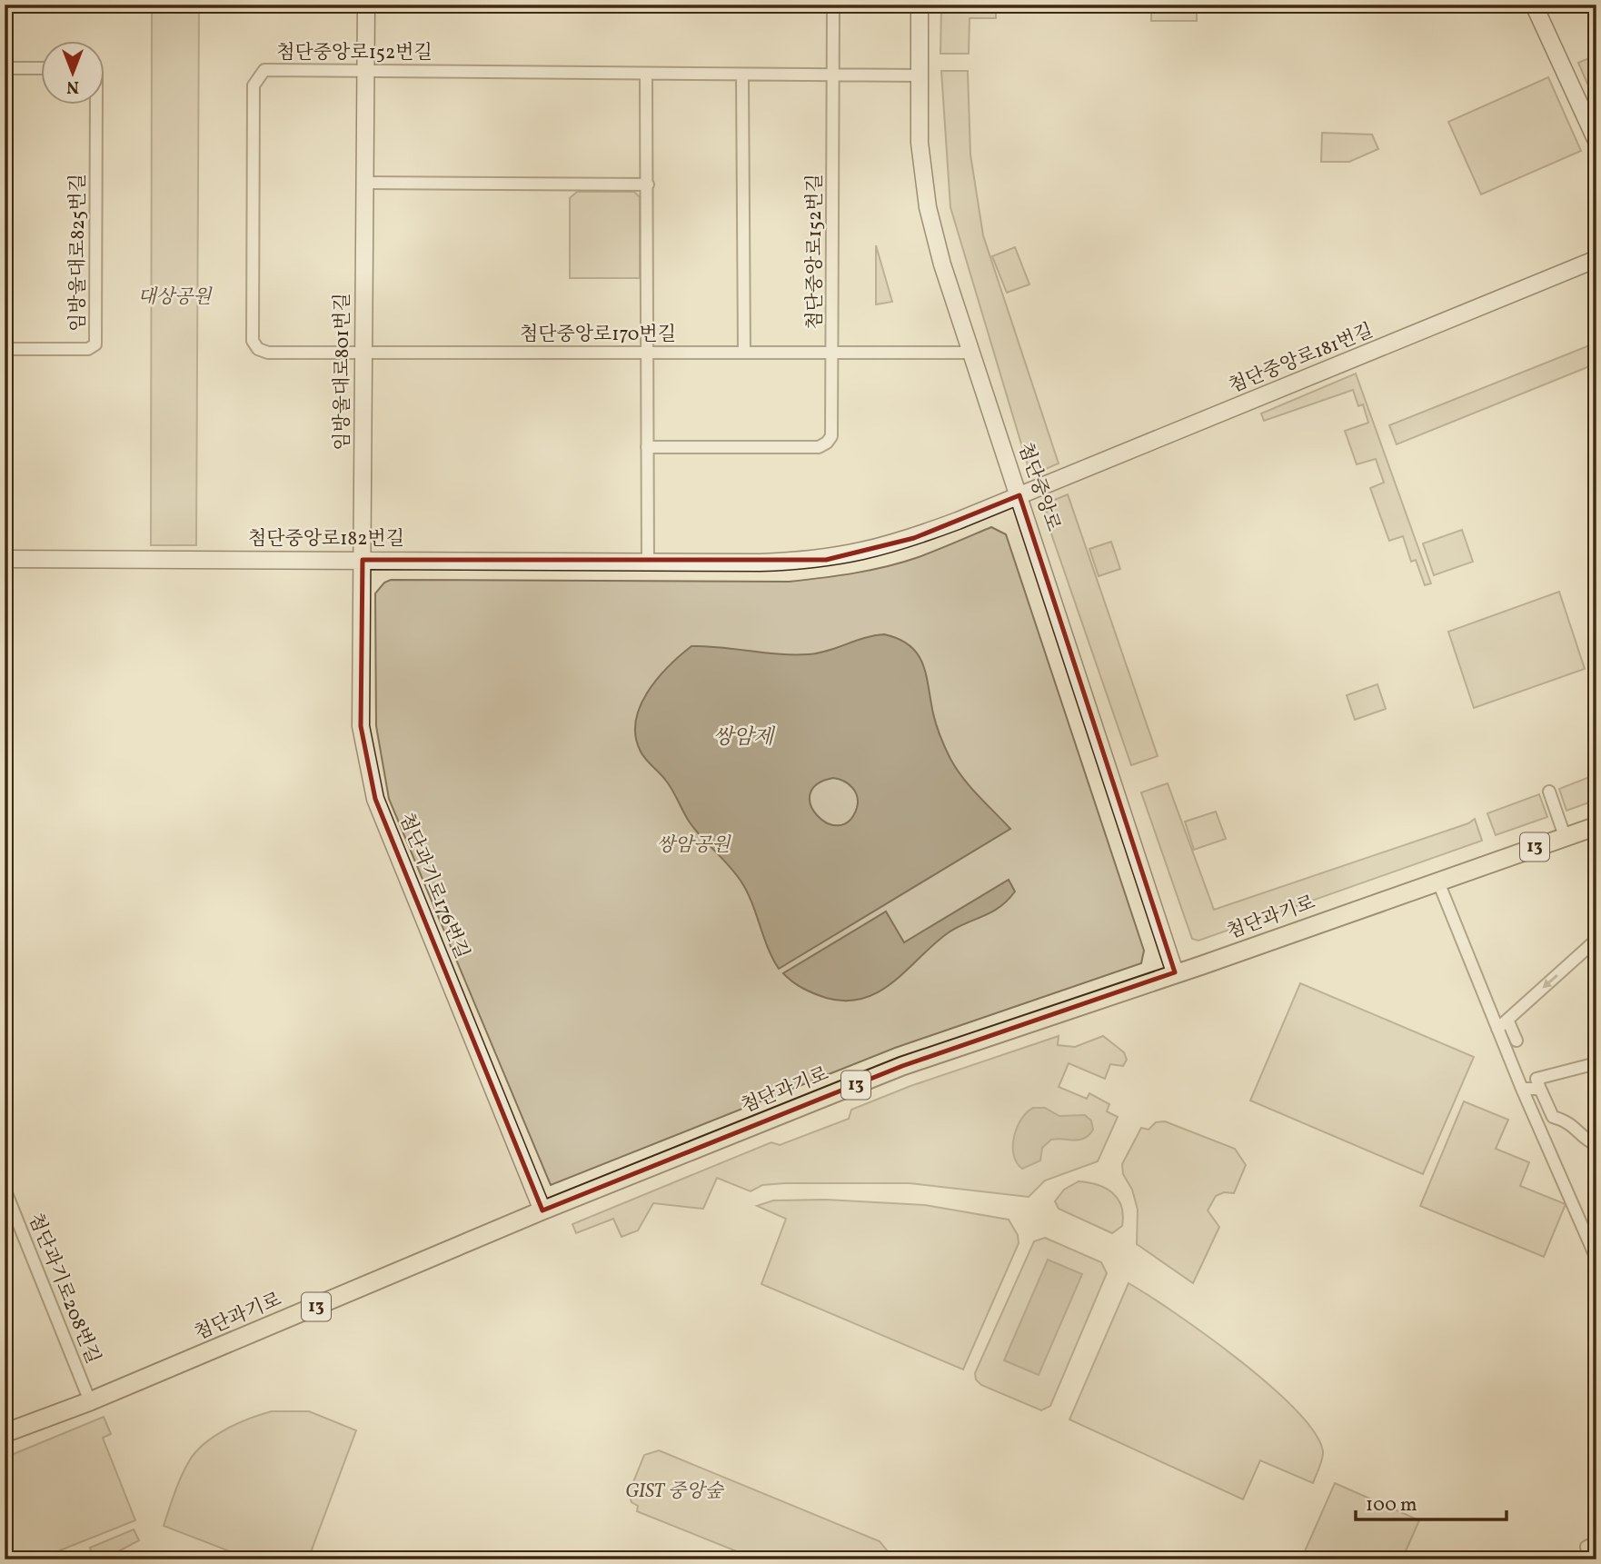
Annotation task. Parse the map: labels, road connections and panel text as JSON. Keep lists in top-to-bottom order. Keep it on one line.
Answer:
{"streets":{"main road":["13","첨단과기로"],"street":["첨단중앙로152번길","임방울대로825번길","첨단중앙로170번길","첨단중앙로181번길","임방울대로801번길","첨단중앙로","첨단중앙로182번길","첨단과기로176번길","첨단과기로208번길"]},"crossings":[["첨단중앙로152번길","첨단중앙로170번길"],["첨단중앙로152번길","임방울대로801번길"],["첨단중앙로152번길","첨단중앙로"],["첨단중앙로170번길","임방울대로801번길"],["첨단중앙로170번길","첨단중앙로"],["첨단중앙로181번길","첨단중앙로"],["첨단중앙로181번길","첨단중앙로182번길"],["임방울대로801번길","첨단중앙로182번길"],["임방울대로801번길","첨단과기로176번길"],["첨단중앙로","첨단중앙로182번길"],["첨단중앙로","첨단과기로"],["첨단중앙로182번길","첨단과기로176번길"],["첨단과기로176번길","첨단과기로"],["첨단과기로","첨단과기로208번길"]],"water":["쌍암제"],"parks":["대상공원","쌍암공원","GIST 중앙숲"],"scale_bar":"100 m","north":"bottom"}
